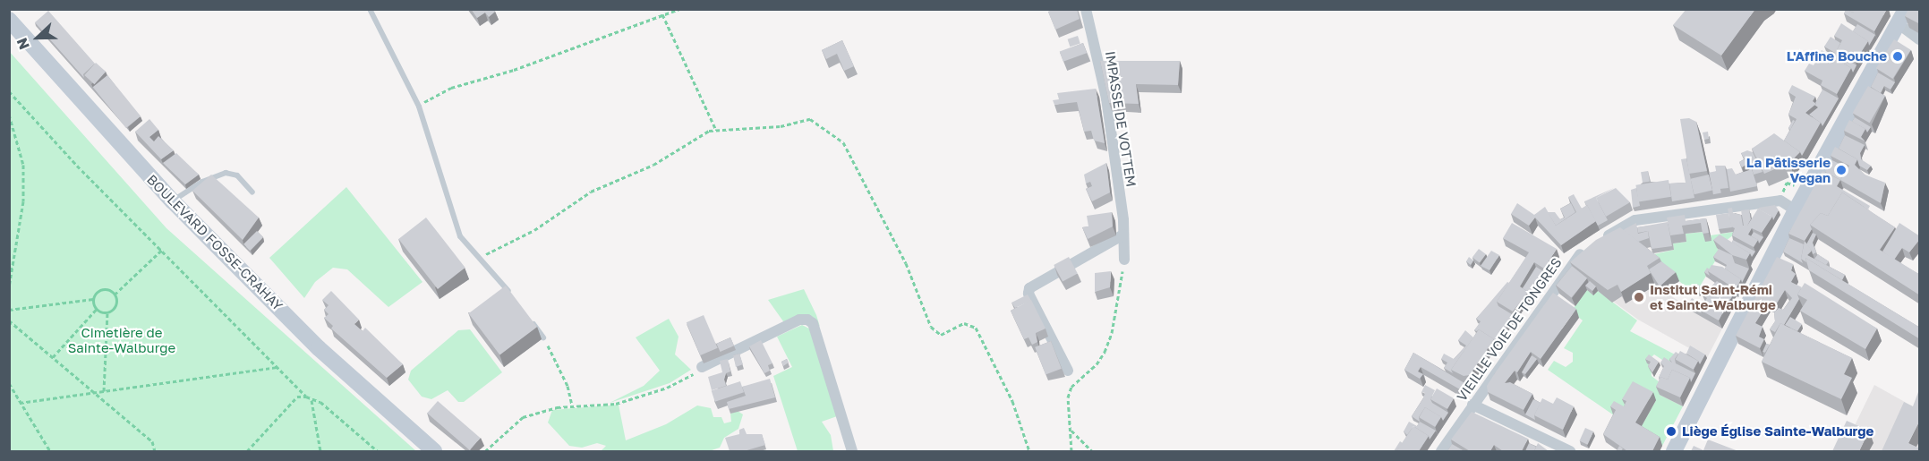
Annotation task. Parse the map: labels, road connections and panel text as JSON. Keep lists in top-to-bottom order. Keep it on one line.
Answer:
{"streets":{"street":["IMPASSE DE VOTTEM","BOULEVARD FOSSE-CRAHAY","VIEILLE VOIE DE TONGRES"]},"parks":["Cimetière de Sainte-Walburge"],"places":["L'Affine Bouche","La Pâtisserie Vegan","Institut Saint-Rémi et Sainte-Walburge","Liège Église Sainte-Walburge"],"north":"left"}
